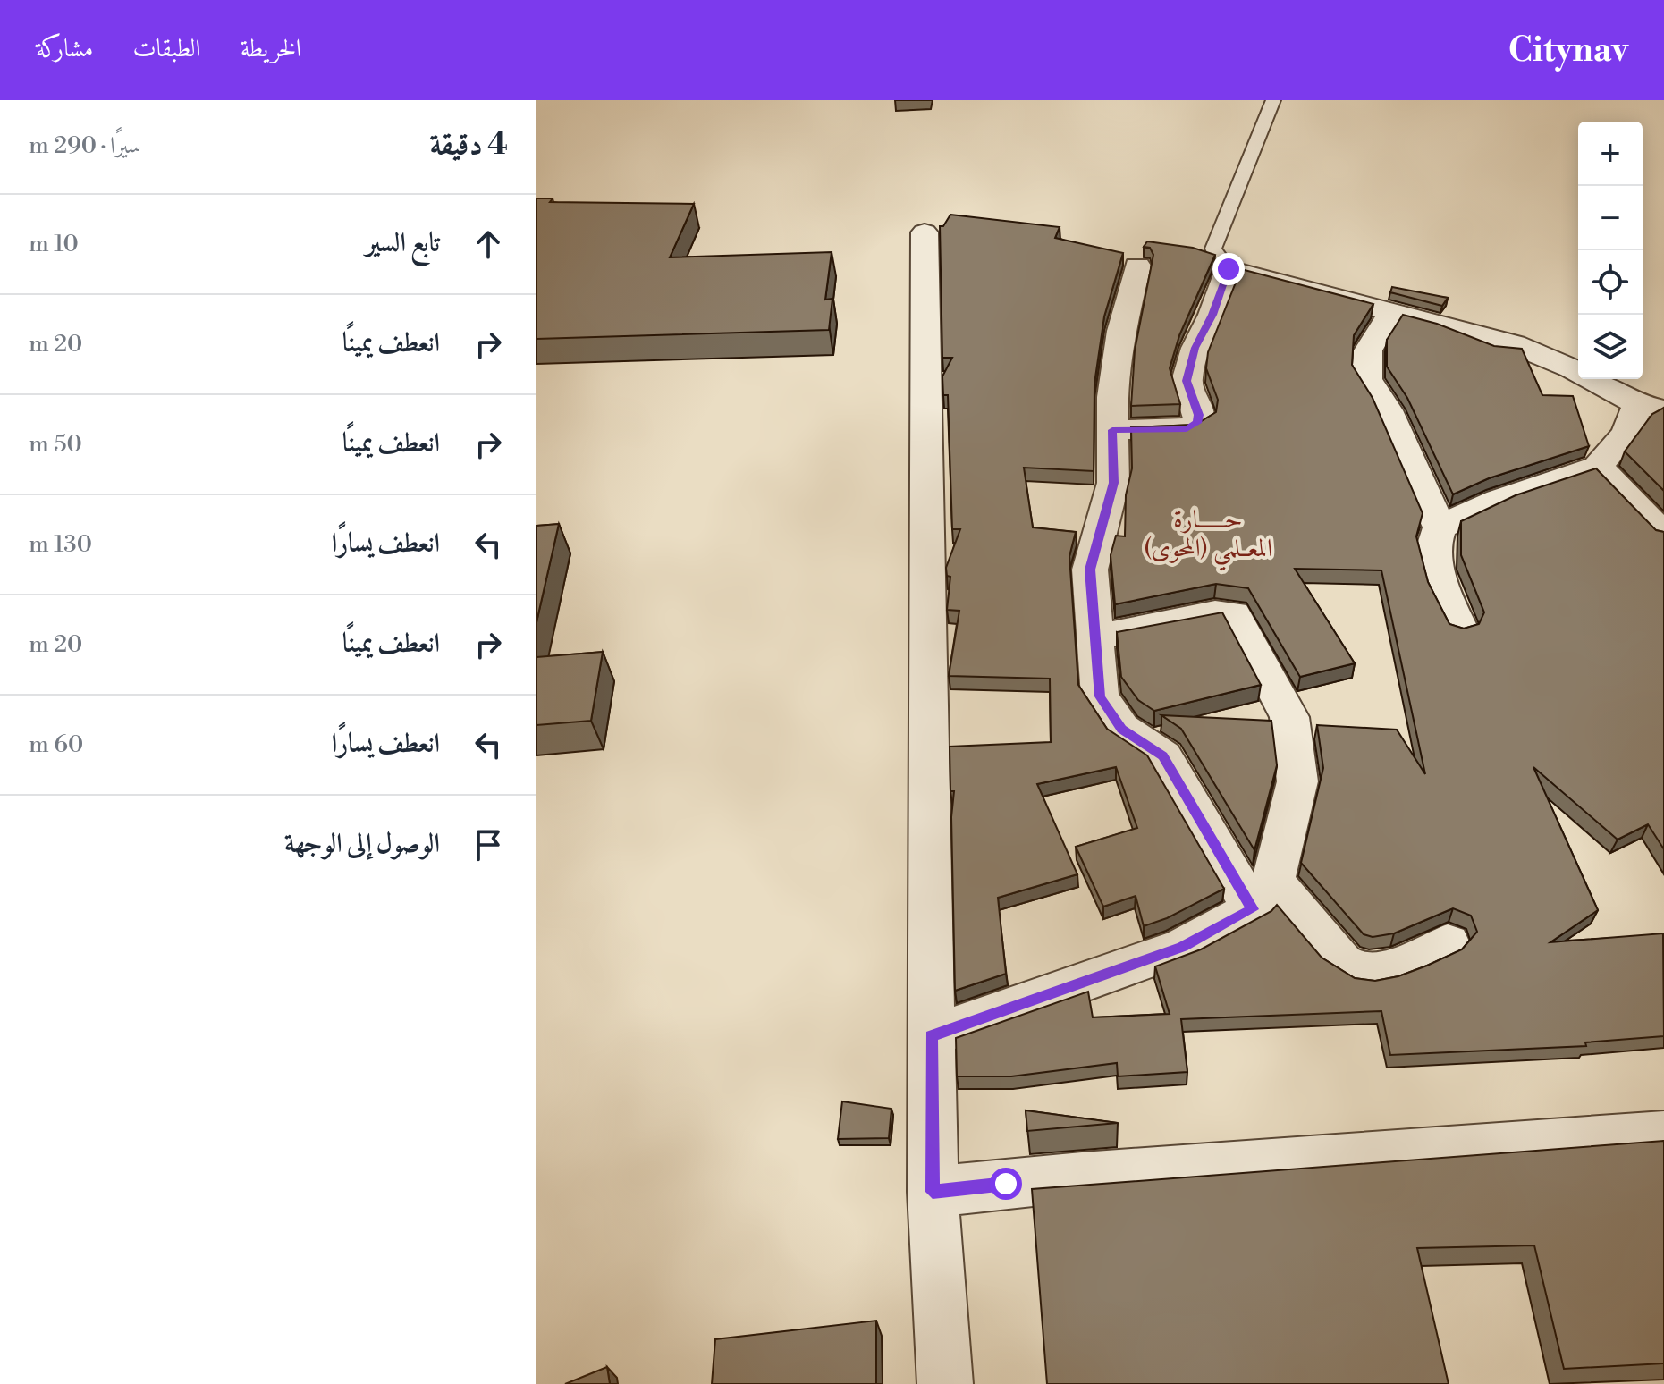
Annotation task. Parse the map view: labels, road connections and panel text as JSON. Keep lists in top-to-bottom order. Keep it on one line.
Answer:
{"districts":["حــــــارة المعــلمي (المحوى)"],"page":{"header":"Citynav","nav":["الخريطة","الطبقات","مشاركة"],"heading":["4 دقيقة","سيرًا · 290 m"],"map_buttons":["+","−"],"list":[["تابع السير","10 m"],["انعطف يمينًا","20 m"],["انعطف يمينًا","50 m"],["انعطف يسارًا","130 m"],["انعطف يمينًا","20 m"],["انعطف يسارًا","60 m"],"الوصول إلى الوجهة"]}}
